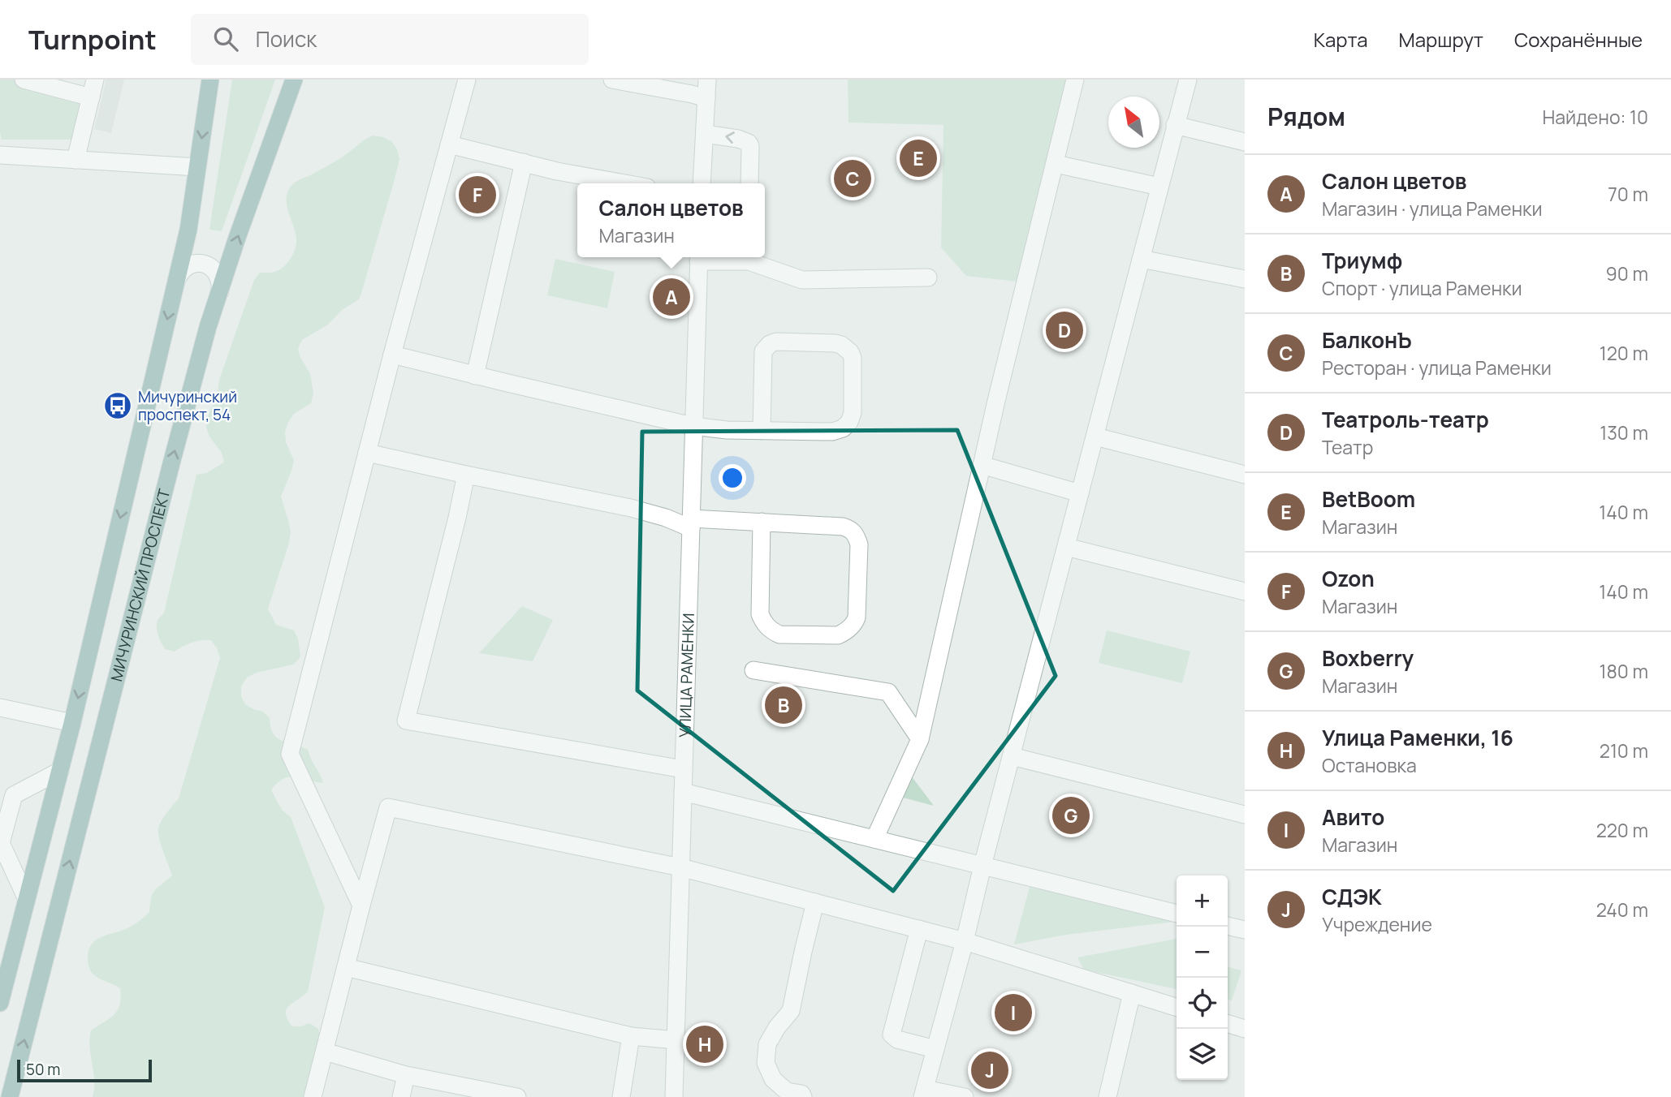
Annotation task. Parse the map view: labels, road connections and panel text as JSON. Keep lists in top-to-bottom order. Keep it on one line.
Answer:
{"streets":{"main road":["МИЧУРИНСКИЙ ПРОСПЕКТ"],"street":["УЛИЦА РАМЕНКИ"]},"places":{"bus stop":["Мичуринский проспект, 54"]},"scale_bar":"50 m","north":"top left","page":{"header":"Turnpoint","search":"Поиск","nav":["Карта","Маршрут","Сохранённые"],"heading":["Рядом","Найдено: 10"],"pins":["E","C","F","A","D","B","G","I","H","J"],"list":[{"mark":"A","name":"Салон цветов","note":"Магазин · улица Раменки","value":"70 m"},{"mark":"B","name":"Триумф","note":"Спорт · улица Раменки","value":"90 m"},{"mark":"C","name":"БалконЪ","note":"Ресторан · улица Раменки","value":"120 m"},{"mark":"D","name":"Театроль-театр","note":"Театр","value":"130 m"},{"mark":"E","name":"BetBoom","note":"Магазин","value":"140 m"},{"mark":"F","name":"Ozon","note":"Магазин","value":"140 m"},{"mark":"G","name":"Boxberry","note":"Магазин","value":"180 m"},{"mark":"H","name":"Улица Раменки, 16","note":"Остановка","value":"210 m"},{"mark":"I","name":"Авито","note":"Магазин","value":"220 m"},{"mark":"J","name":"СДЭК","note":"Учреждение","value":"240 m"}],"popup":["Салон цветов","Магазин"],"map_buttons":["+","−"],"scale":"50 m"}}
